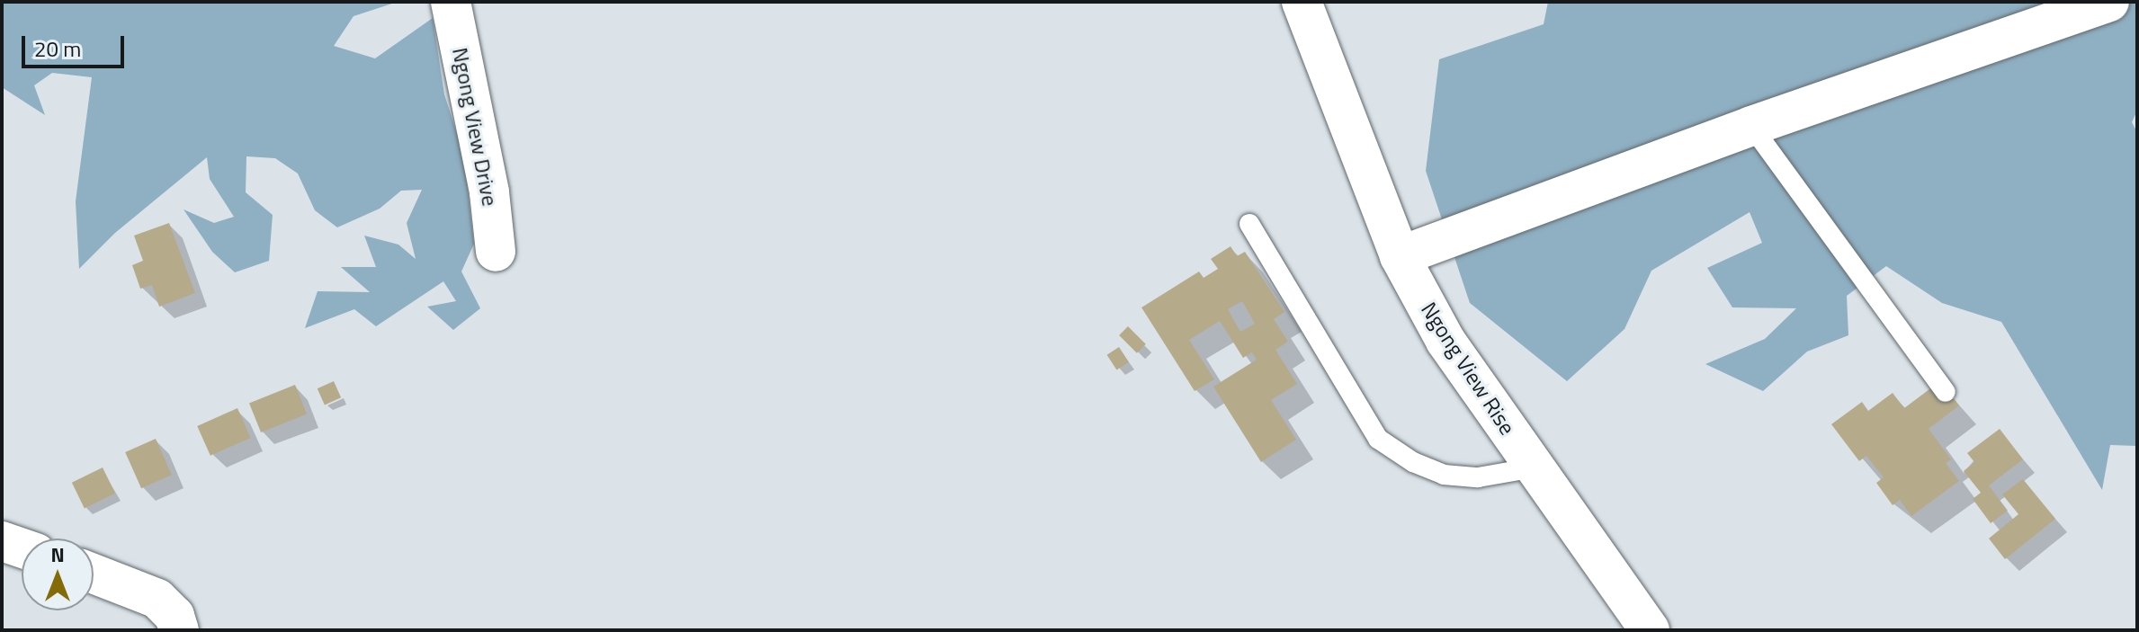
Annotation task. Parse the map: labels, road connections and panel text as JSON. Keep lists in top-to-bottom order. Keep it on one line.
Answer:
{"streets":{"street":["Ngong View Drive","Ngong View Rise"]},"scale_bar":"20 m","north":"top"}
